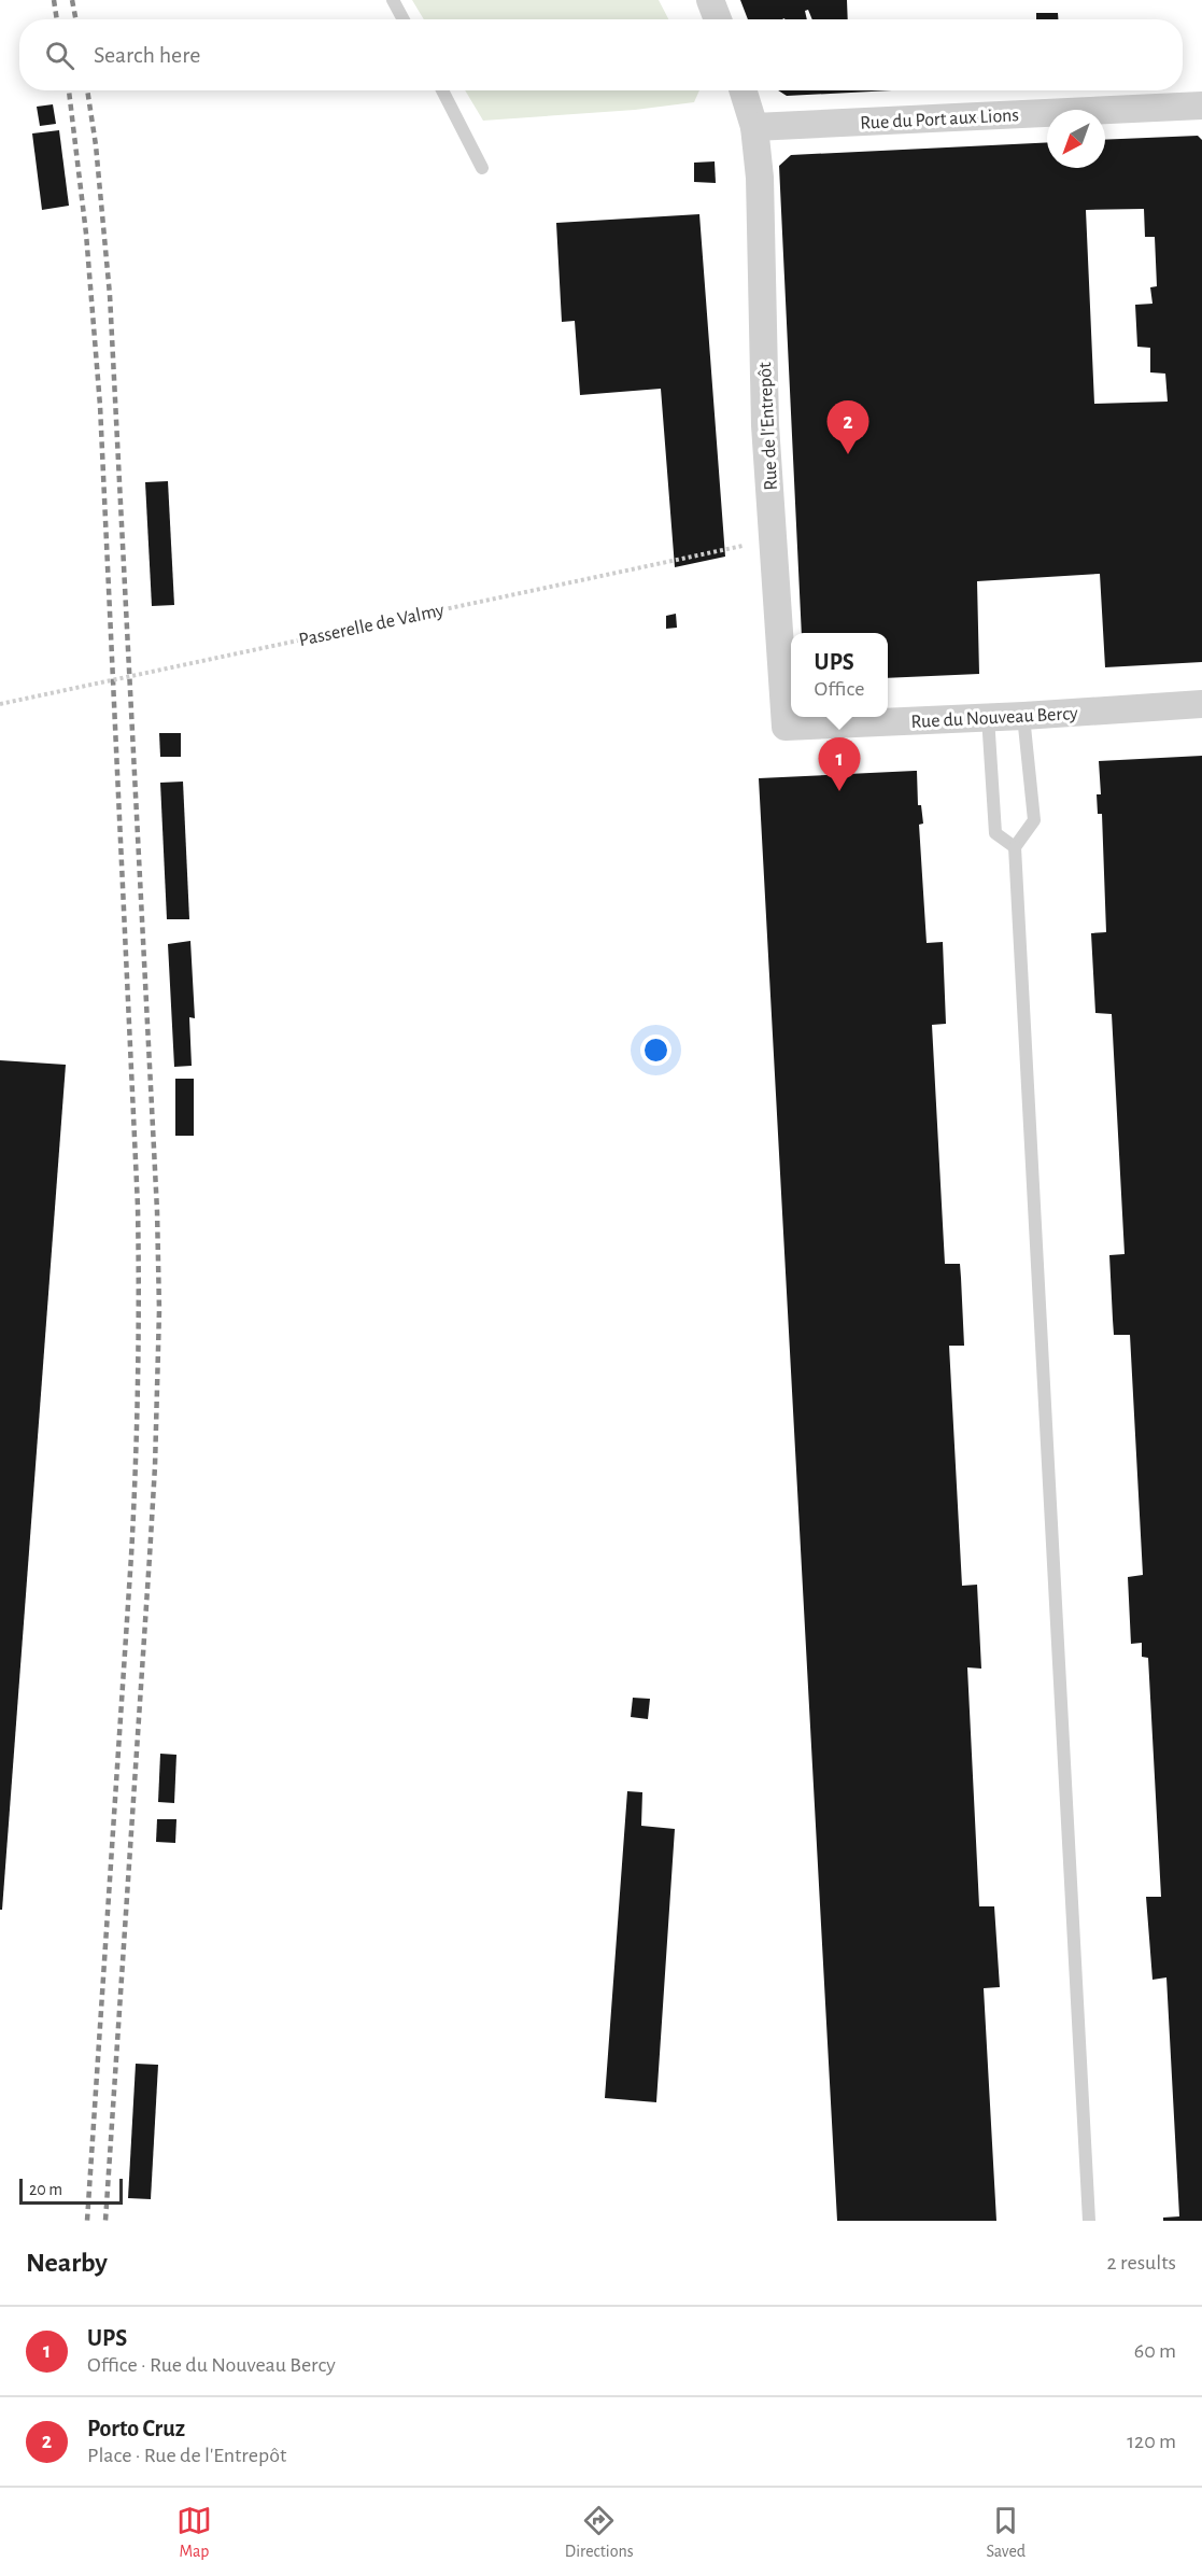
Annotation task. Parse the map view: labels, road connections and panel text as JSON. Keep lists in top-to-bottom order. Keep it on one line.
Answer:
{"streets":{"street":["Rue du Port aux Lions","Rue de l'Entrepôt","Rue du Nouveau Bercy"],"path":["Passerelle de Valmy"]},"crossings":[["Rue du Port aux Lions","Rue de l'Entrepôt"],["Rue de l'Entrepôt","Rue du Nouveau Bercy"]],"scale_bar":"20 m","north":"bottom left","page":{"search":"Search here","pins":["2","1"],"popup":["UPS","Office"],"scale":"20 m","heading":["Nearby","2 results"],"list":[{"mark":"1","name":"UPS","note":"Office · Rue du Nouveau Bercy","value":"60 m"},{"mark":"2","name":"Porto Cruz","note":"Place · Rue de l'Entrepôt","value":"120 m"}],"nav":["Map","Directions","Saved"]}}
